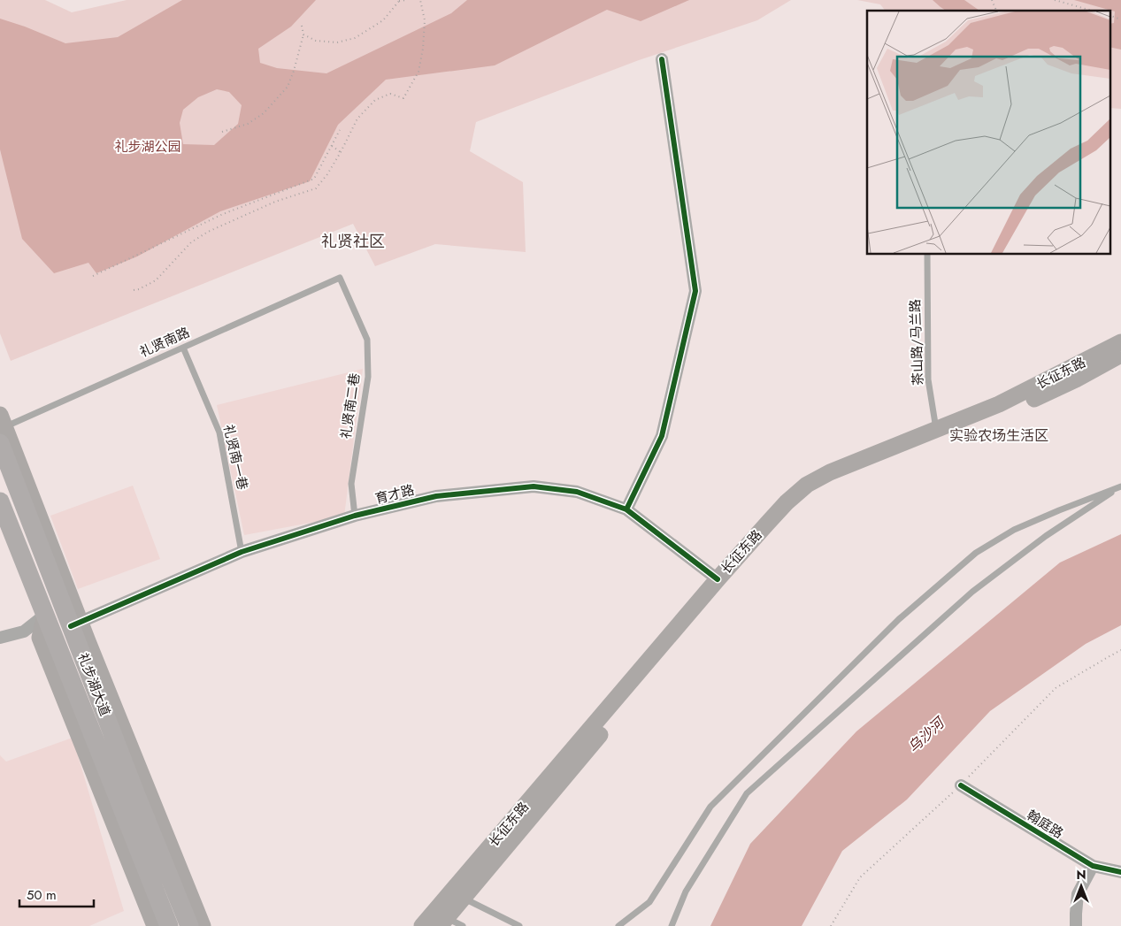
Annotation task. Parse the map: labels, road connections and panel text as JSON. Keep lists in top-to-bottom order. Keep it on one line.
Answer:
{"streets":{"main road":["长征东路","礼步湖大道"],"street":["育才路","翰庭路"],"lane":["礼贤南路","茶山路/马兰路","礼贤南二巷","礼贤南一巷"]},"crossings":[["礼贤南路","礼贤南二巷"],["礼贤南路","礼贤南一巷"],["礼贤南路","礼步湖大道"],["茶山路/马兰路","长征东路"],["长征东路","育才路"],["礼贤南二巷","育才路"],["礼贤南一巷","育才路"],["育才路","礼步湖大道"]],"districts":["礼贤社区","实验农场生活区"],"water":["乌沙河"],"parks":["礼步湖公园"],"scale_bar":"50 m","north":"top"}
